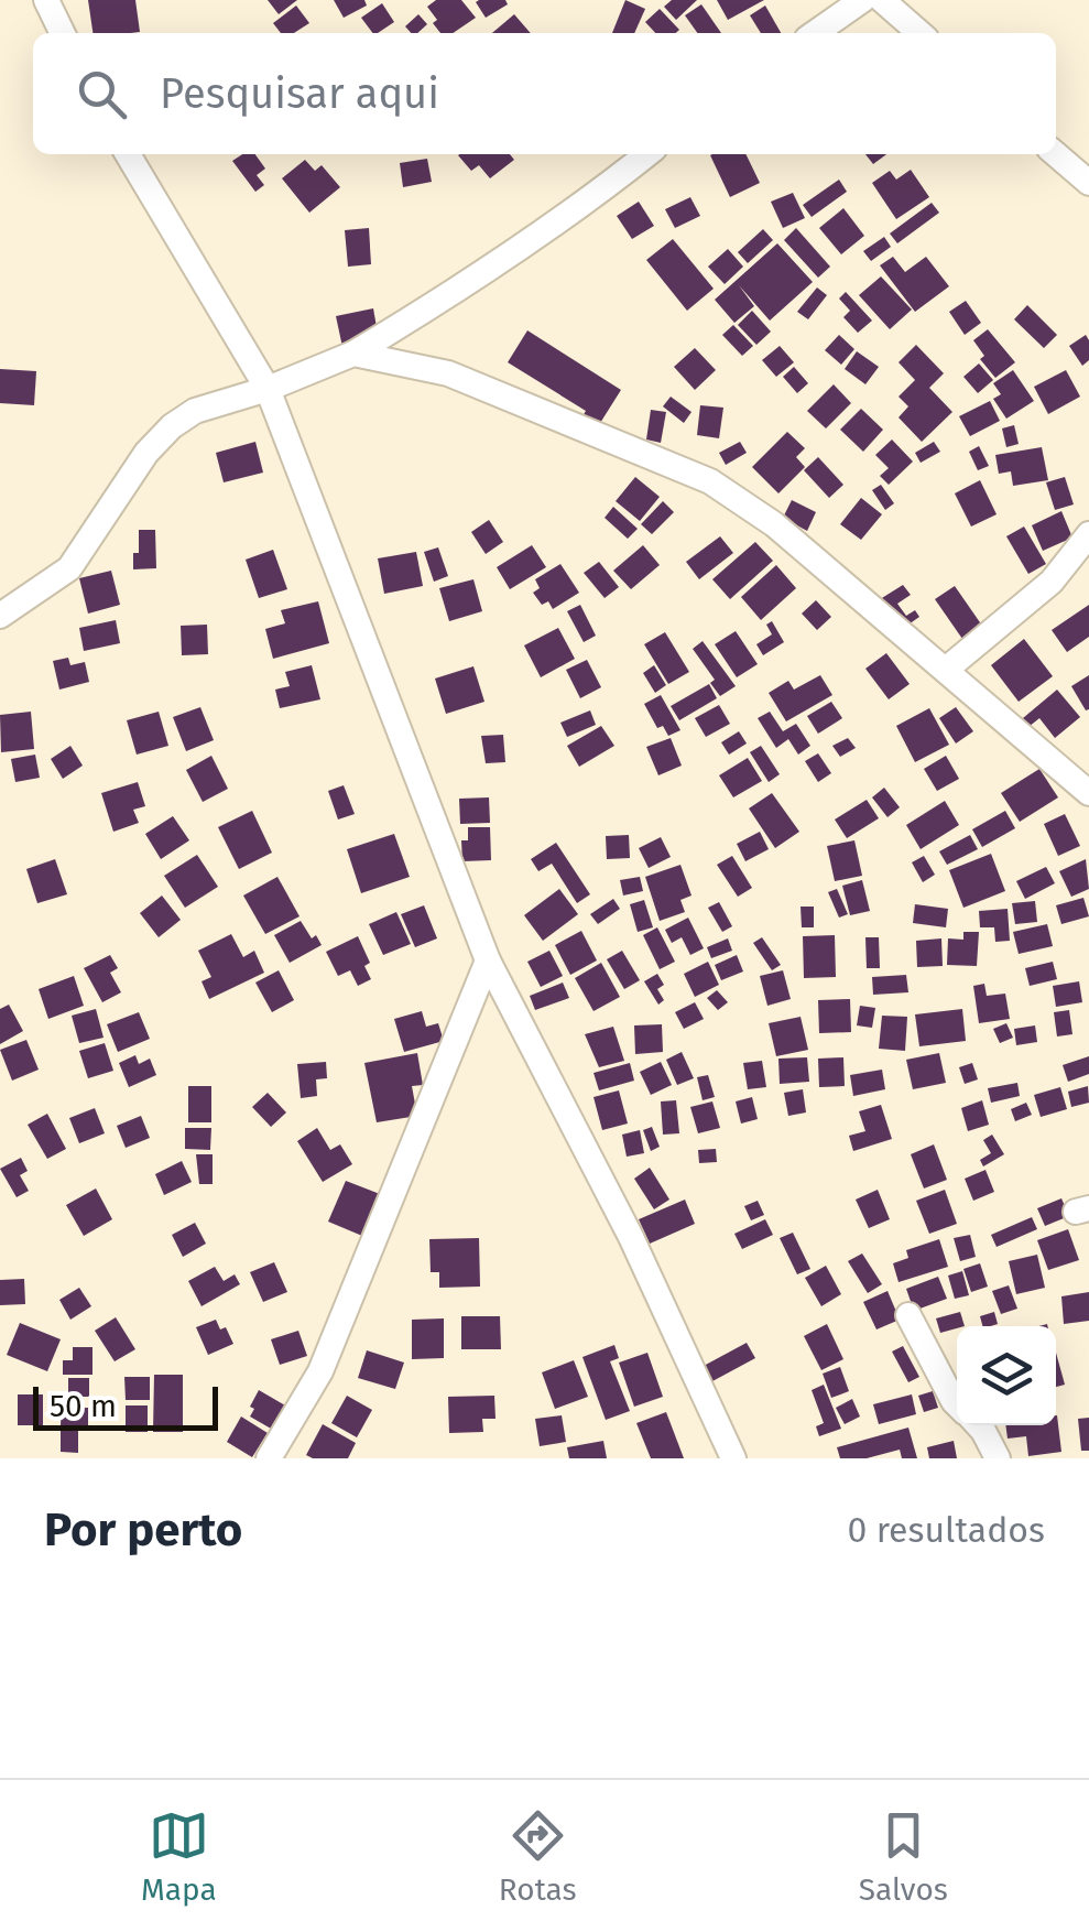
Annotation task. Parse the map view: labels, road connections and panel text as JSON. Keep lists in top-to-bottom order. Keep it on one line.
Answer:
{"scale_bar":"50 m","page":{"search":"Pesquisar aqui","scale":"50 m","heading":["Por perto","0 resultados"],"nav":["Mapa","Rotas","Salvos"]}}
